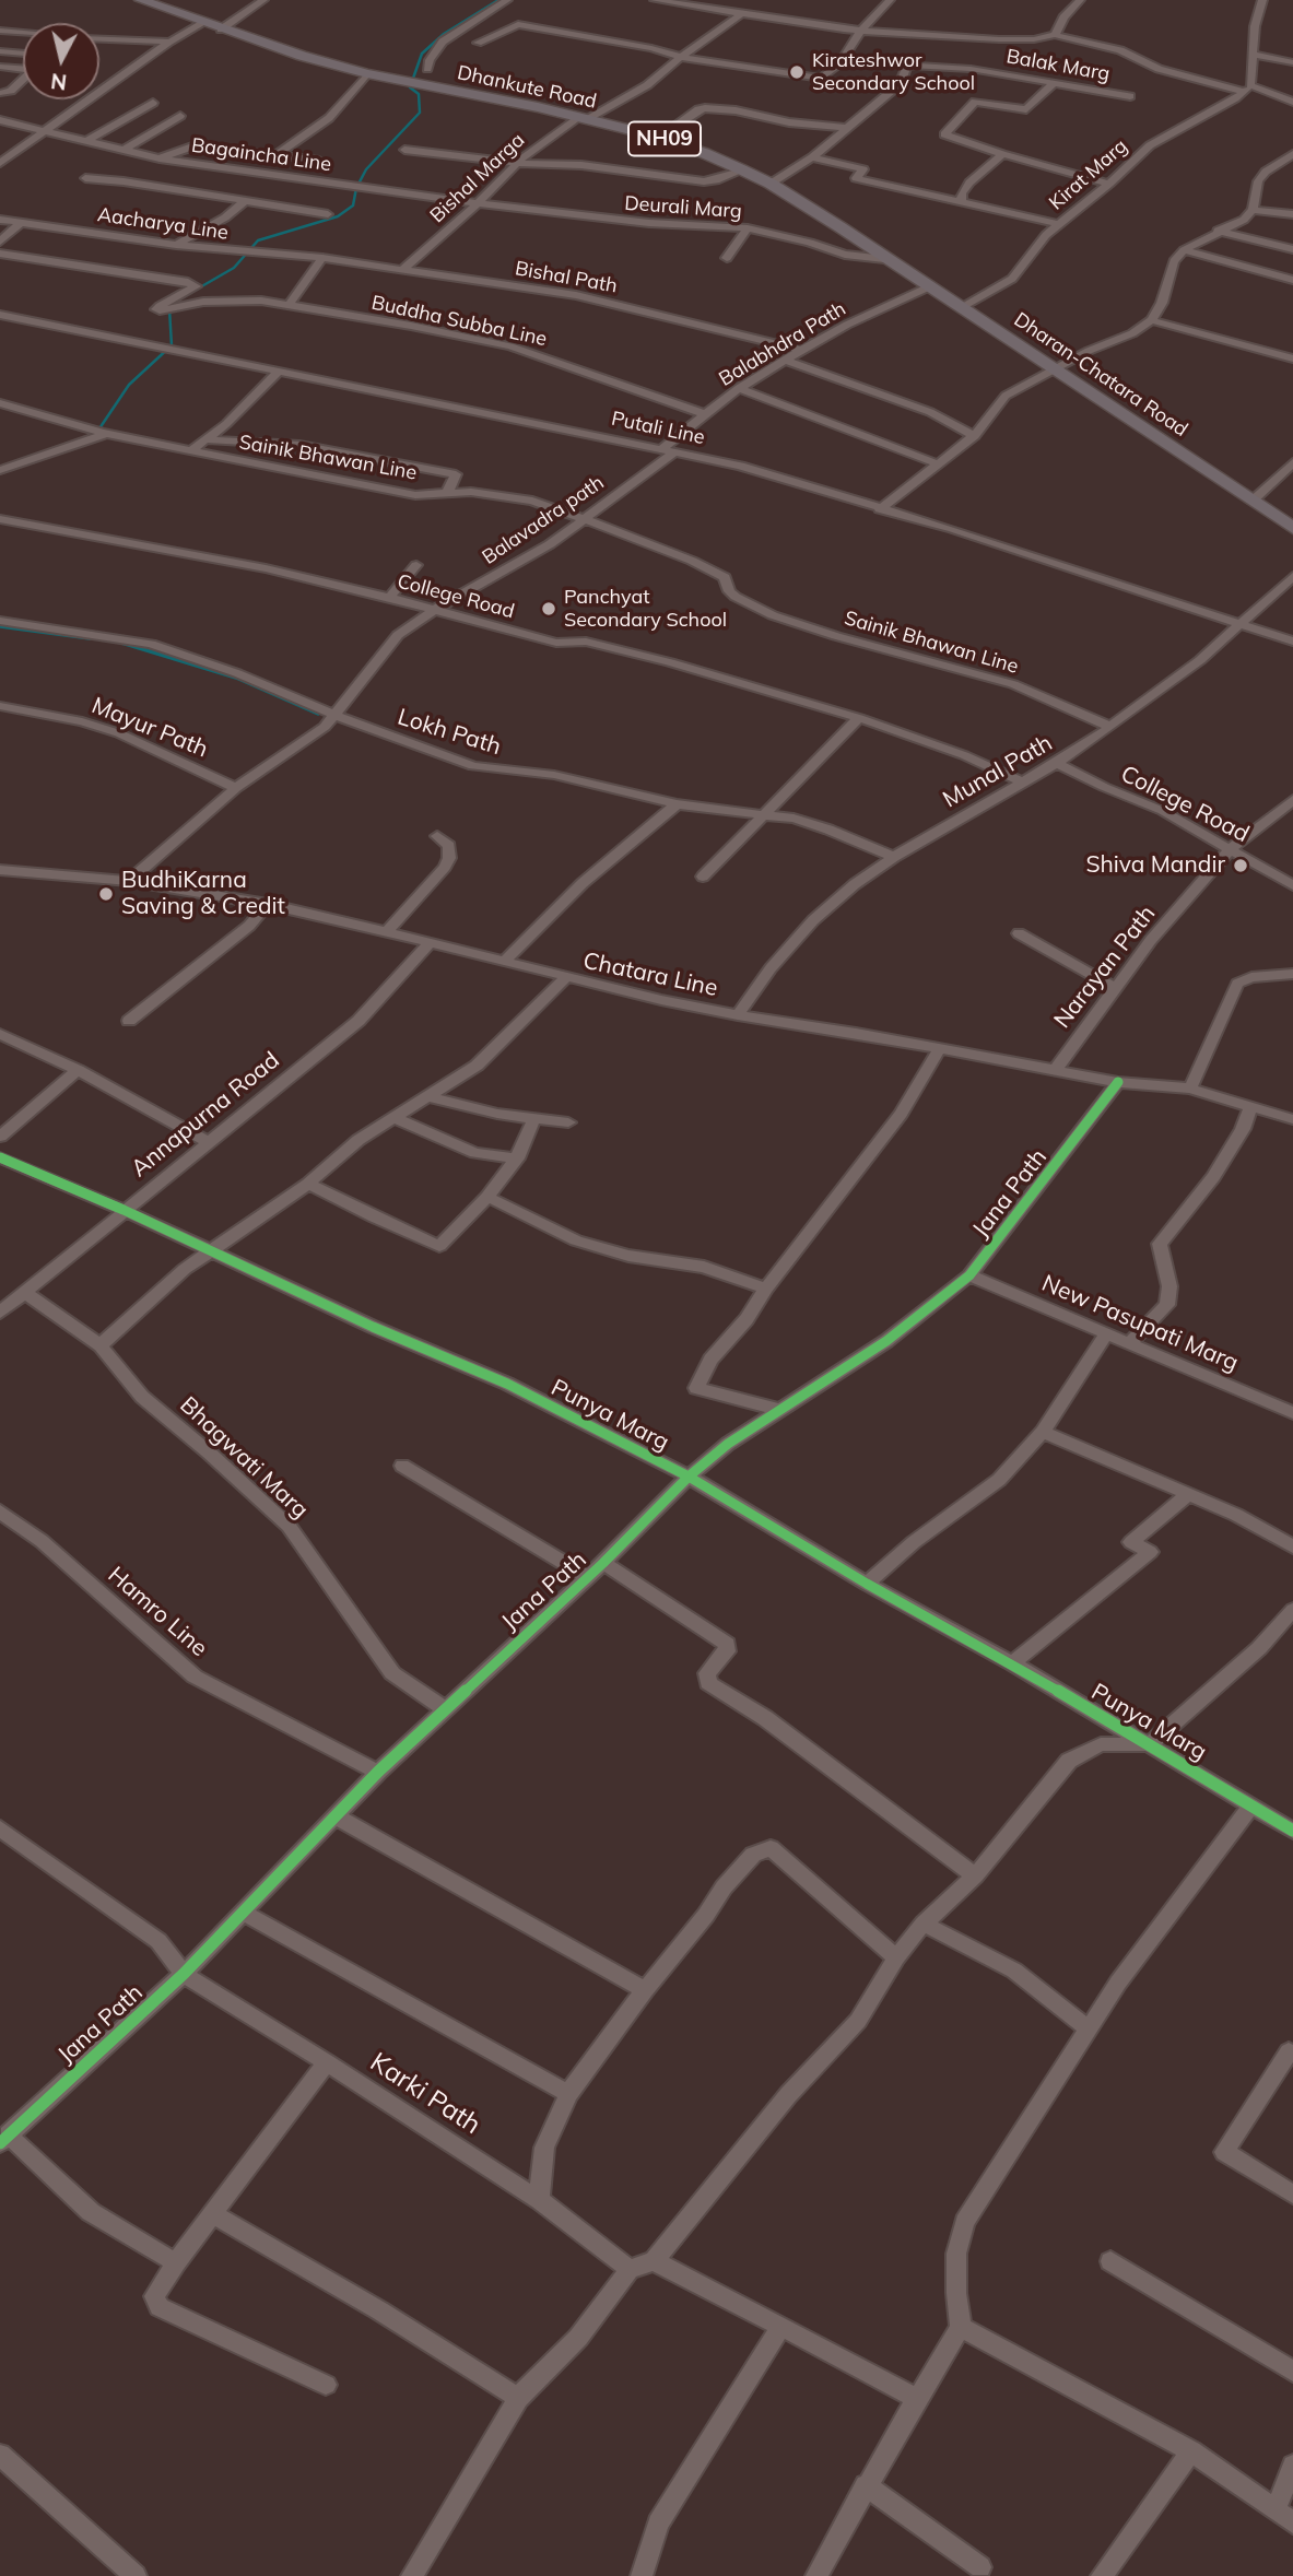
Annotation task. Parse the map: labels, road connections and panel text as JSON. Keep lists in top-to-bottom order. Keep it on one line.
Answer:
{"streets":{"main road":["Dhankute Road","NH09","Dharan-Chatara Road"],"street":["Balak Marg","Bagaincha Line","Kirat Marg","Bishal Marga","Deurali Marg","Aacharya Line","Bishal Path","Buddha Subba Line","Balabhdra Path","Putali Line","Sainik Bhawan Line","Balavadra path","College Road","Mayur Path","Lokh Path","Munal Path","Narayan Path","Chatara Line","Annapurna Road","Jana Path","New Pasupati Marg","Punya Marg","Bhagwati Marg","Hamro Line","Karki Path"]},"crossings":[["Dhankute Road","Bishal Marga"],["Dhankute Road","Deurali Marg"],["Dhankute Road","Dharan-Chatara Road"],["Bagaincha Line","Bishal Marga"],["Bagaincha Line","Deurali Marg"],["Kirat Marg","Dharan-Chatara Road"],["Bishal Marga","Deurali Marg"],["Bishal Marga","Bishal Path"],["Deurali Marg","Dharan-Chatara Road"],["Aacharya Line","Bishal Path"],["Bishal Path","Balabhdra Path"],["Buddha Subba Line","Balabhdra Path"],["Balabhdra Path","Dharan-Chatara Road"],["Balabhdra Path","Putali Line"],["Balabhdra Path","Balavadra path"],["Putali Line","Balavadra path"],["Putali Line","Munal Path"],["Sainik Bhawan Line","Balavadra path"],["Sainik Bhawan Line","Munal Path"],["Balavadra path","College Road"],["Balavadra path","Mayur Path"],["Balavadra path","Lokh Path"],["Balavadra path","Chatara Line"],["College Road","Munal Path"],["College Road","Narayan Path"],["Lokh Path","Munal Path"],["Munal Path","Chatara Line"],["Narayan Path","Chatara Line"],["Chatara Line","Annapurna Road"],["Chatara Line","Jana Path"],["Annapurna Road","Punya Marg"],["Annapurna Road","Bhagwati Marg"],["Jana Path","New Pasupati Marg"],["Jana Path","Punya Marg"],["Jana Path","Bhagwati Marg"],["Jana Path","Hamro Line"],["Jana Path","Karki Path"]],"places":["Kirateshwor Secondary School","Panchyat Secondary School","Shiva Mandir","BudhiKarna Saving & Credit"],"north":"bottom"}
